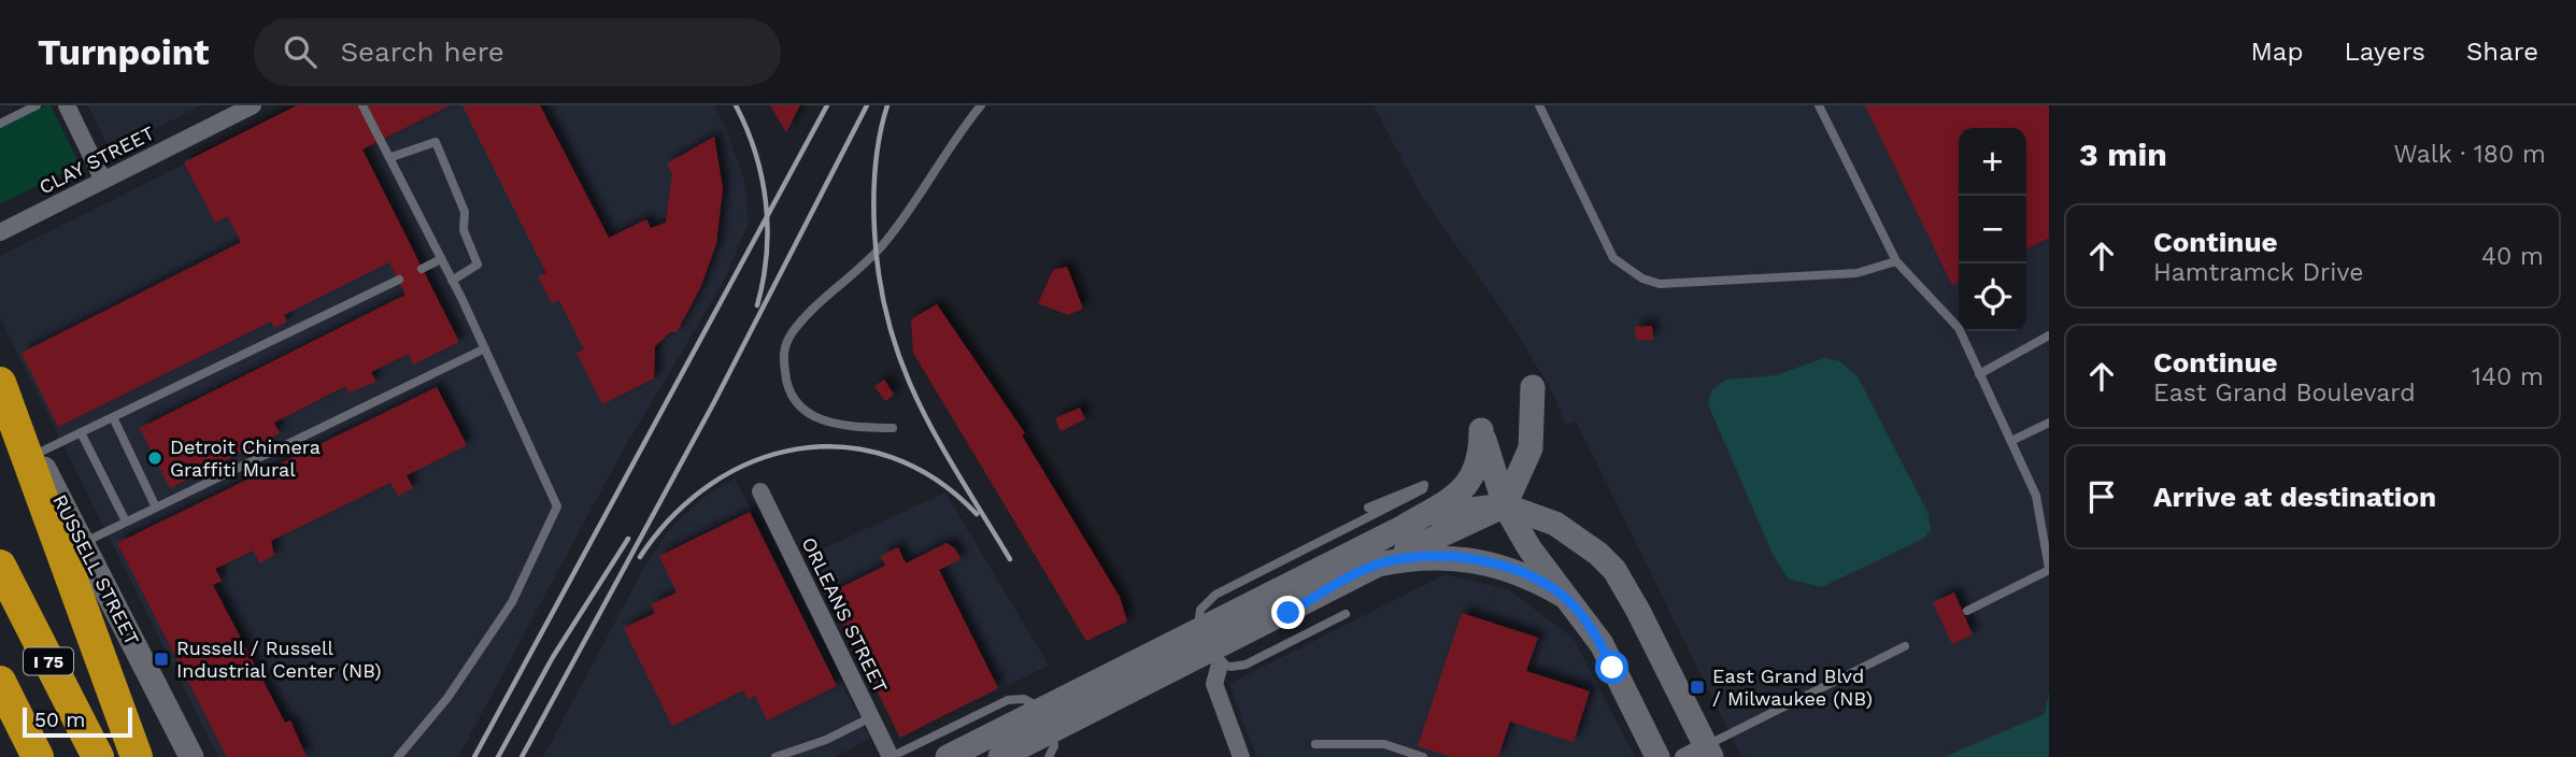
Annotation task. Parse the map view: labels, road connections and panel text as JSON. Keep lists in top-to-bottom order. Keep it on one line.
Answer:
{"streets":{"highway":["I 75"],"main road":["RUSSELL STREET"],"street":["CLAY STREET","ORLEANS STREET"]},"places":{"other":["Detroit Chimera Graffiti Mural"],"transit":["Russell / Russell Industrial Center (NB)","East Grand Blvd / Milwaukee (NB)"]},"scale_bar":"50 m","page":{"header":"Turnpoint","search":"Search here","nav":["Map","Layers","Share"],"heading":["3 min","Walk · 180 m"],"map_buttons":["+","−"],"list":[["Continue","Hamtramck Drive","40 m"],["Continue","East Grand Boulevard","140 m"],"Arrive at destination"],"scale":"50 m"}}
